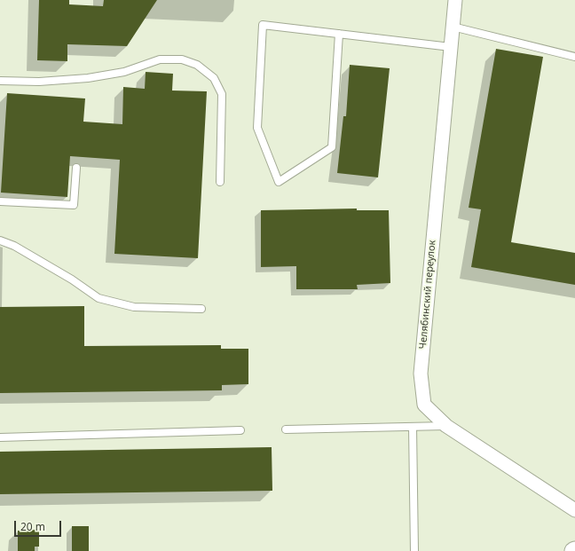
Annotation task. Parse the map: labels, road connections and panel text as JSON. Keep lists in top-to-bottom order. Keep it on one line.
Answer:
{"streets":{"street":["Челябинский переулок"]},"scale_bar":"20 m"}
